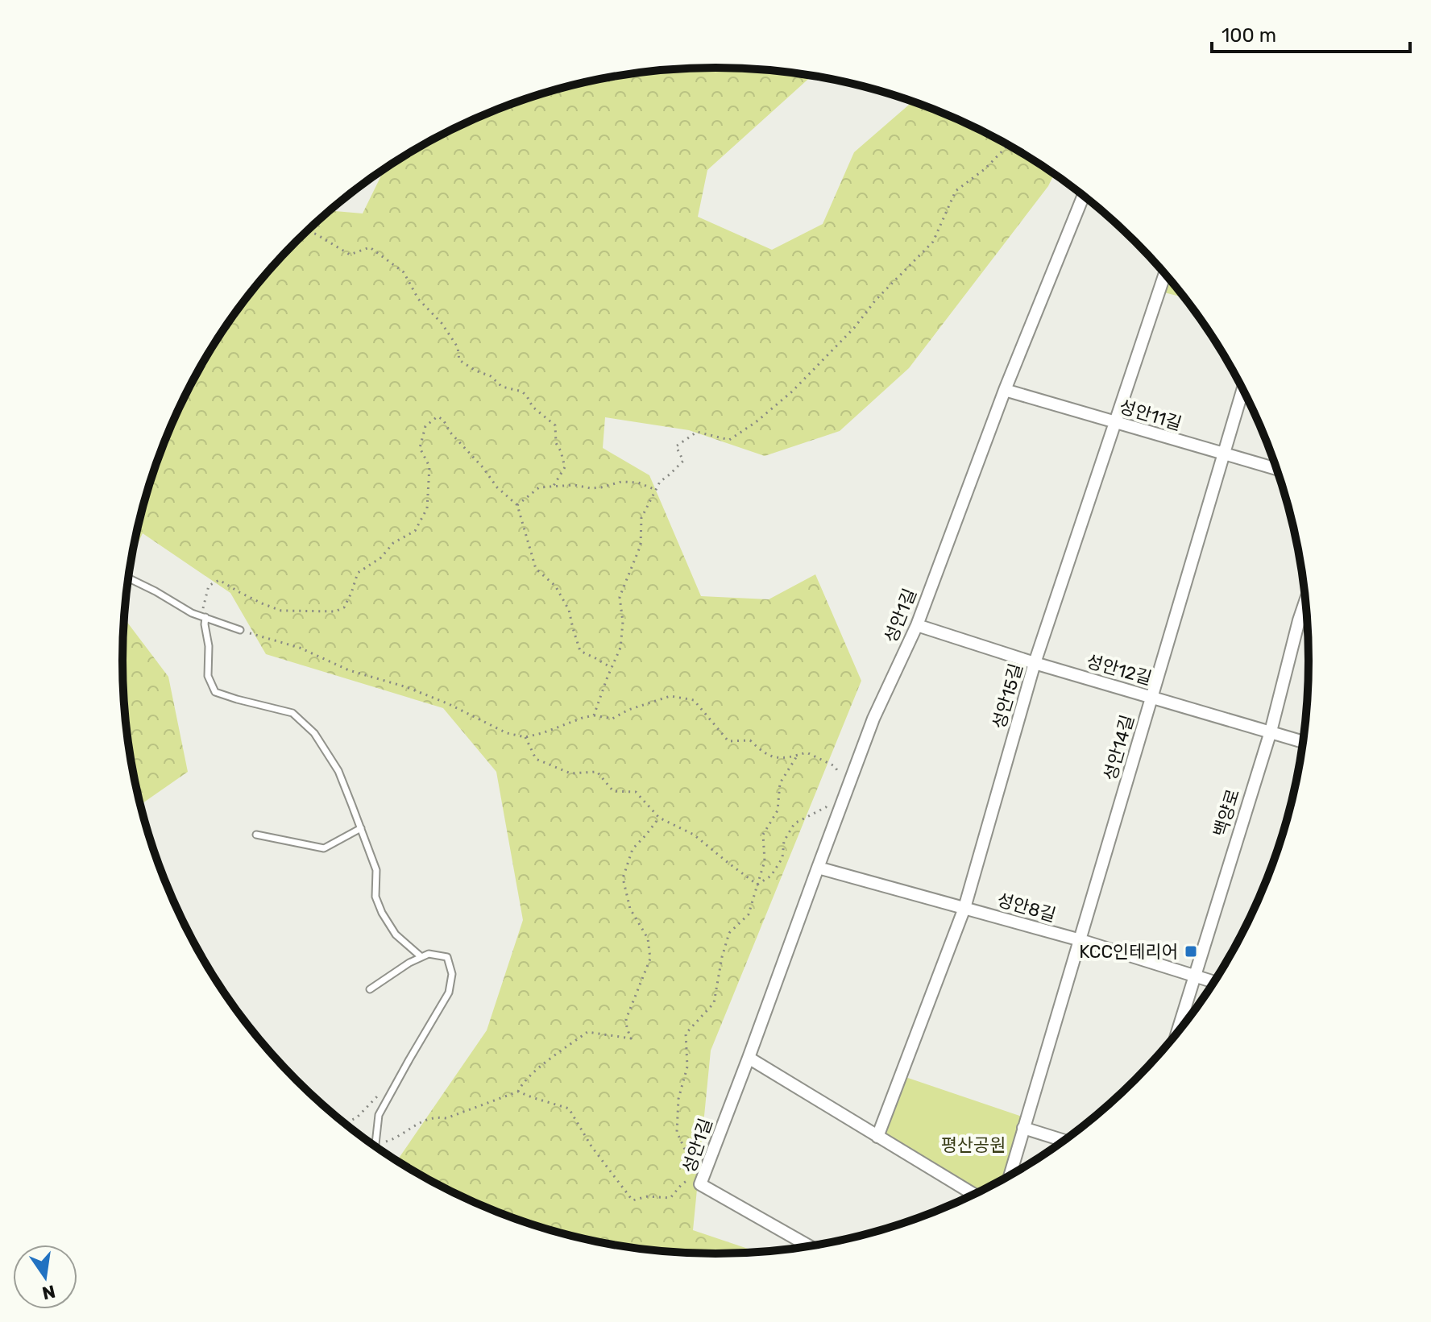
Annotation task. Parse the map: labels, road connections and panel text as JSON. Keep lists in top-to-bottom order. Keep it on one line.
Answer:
{"streets":{"street":["성안11길","성안1길","성안12길","성안15길","성안14길","백양로","성안8길"]},"crossings":[["성안11길","성안1길"],["성안11길","성안15길"],["성안11길","성안14길"],["성안1길","성안12길"],["성안1길","성안8길"],["성안12길","성안15길"],["성안12길","성안14길"],["성안12길","백양로"],["성안15길","성안8길"],["성안14길","성안8길"],["백양로","성안8길"]],"parks":["평산공원"],"places":{"transit":["KCC인테리어"]},"scale_bar":"100 m","north":"bottom"}
